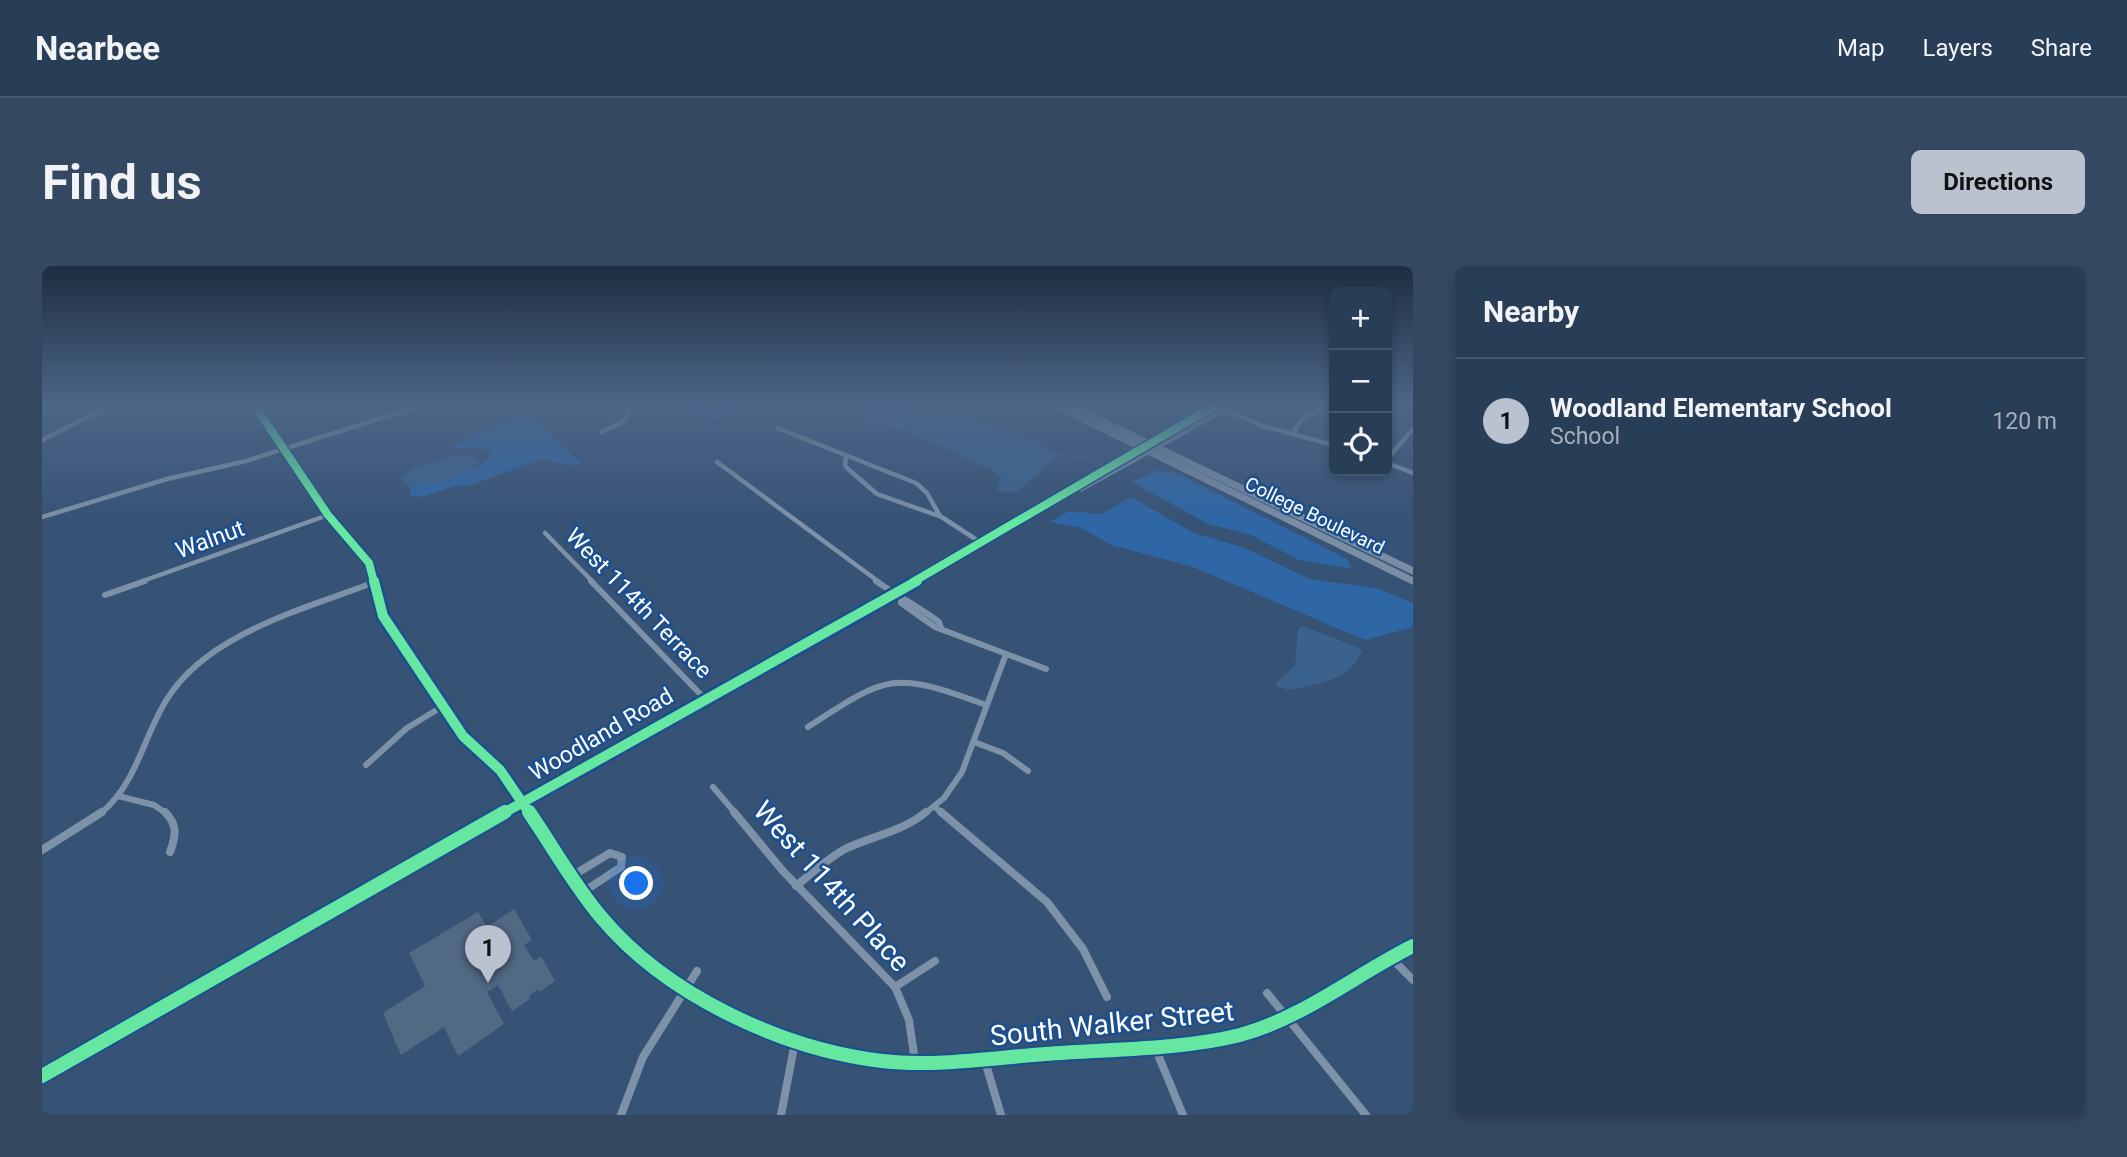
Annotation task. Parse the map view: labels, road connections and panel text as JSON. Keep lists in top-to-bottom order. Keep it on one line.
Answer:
{"streets":{"main road":["College Boulevard","Woodland Road"],"street":["Walnut","West 114th Terrace","West 114th Place","South Walker Street"]},"crossings":[["College Boulevard","Woodland Road"],["Walnut","South Walker Street"],["West 114th Terrace","Woodland Road"],["Woodland Road","South Walker Street"],["West 114th Place","South Walker Street"]],"page":{"header":"Nearbee","nav":["Map","Layers","Share"],"buttons":"Directions","title":"Find us","heading":"Nearby","map_buttons":["+","−"],"list":[{"mark":"1","name":"Woodland Elementary School","note":"School","value":"120 m"}],"pins":"1"}}
